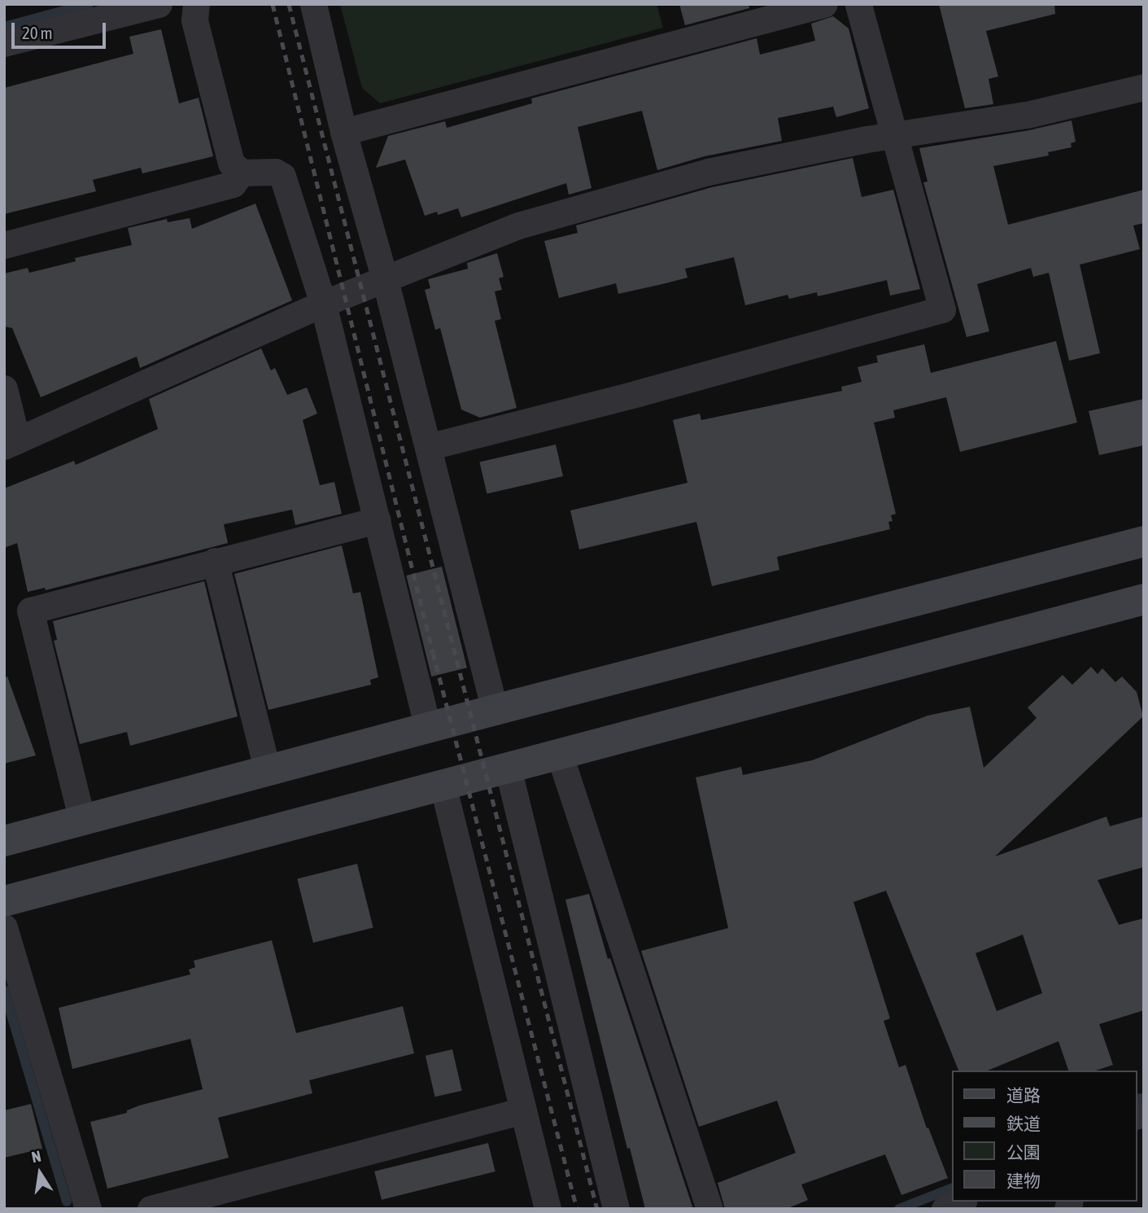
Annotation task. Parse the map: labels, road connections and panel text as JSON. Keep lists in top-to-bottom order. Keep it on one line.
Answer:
{"legend":["道路","鉄道","公園","建物"],"scale_bar":"20 m","north":"top"}
